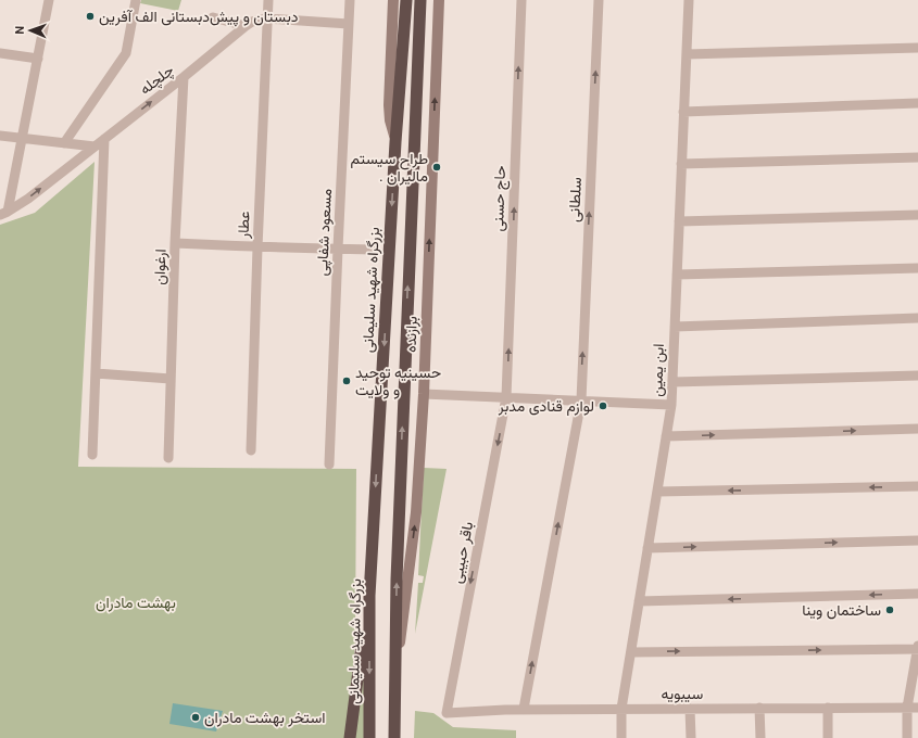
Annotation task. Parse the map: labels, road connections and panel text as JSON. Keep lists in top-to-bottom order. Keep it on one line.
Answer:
{"streets":{"highway":["بزرگراه شهید سلیمانی"],"main road":["برازنده"],"street":["چلچله","حاج حسنی","سلطانی","عطار","مسعود شفاپی","ارغوان","ابن یمین","باقر حبیبی","سیبویه"]},"crossings":[["چلچله","عطار"],["چلچله","مسعود شفاپی"],["چلچله","ارغوان"],["حاج حسنی","باقر حبیبی"],["سلطانی","سیبویه"],["ابن یمین","سیبویه"],["باقر حبیبی","سیبویه"]],"one_way":["چلچله","حاج حسنی","سلطانی","برازنده","باقر حبیبی"],"parks":["بهشت مادران"],"places":["دبستان و پیش‌دبستانی الف آفرین","طراح سیستم . مالیران","حسینیه توحید و ولایت","لوازم قنادى مدبر","ساختمان وینا","استخر بهشت مادران"],"north":"left"}
